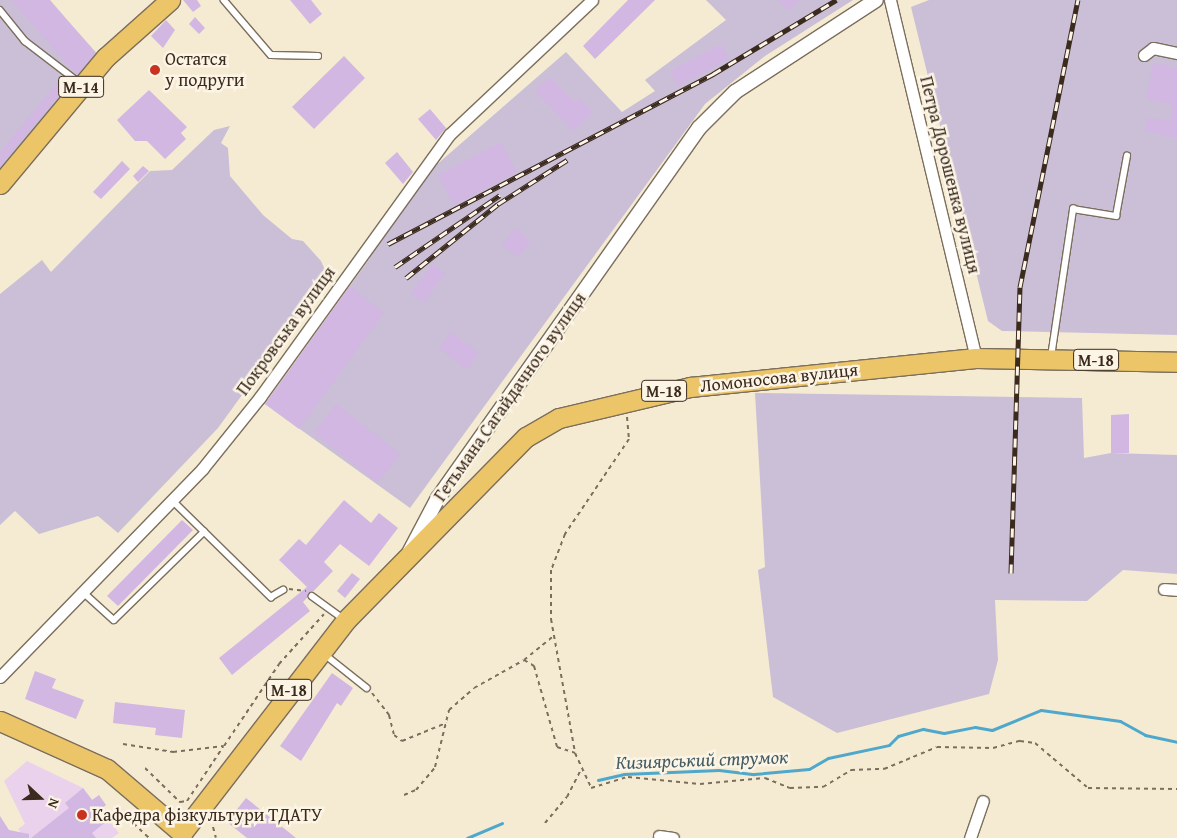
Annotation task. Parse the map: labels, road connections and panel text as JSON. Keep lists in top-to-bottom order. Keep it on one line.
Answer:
{"streets":{"highway":["М-14","М-18","Ломоносова вулиця","Гетьмана Сагайдачного вулиця"],"street":["Петра Дорошенка вулиця","Покровська вулиця"]},"crossings":[["Петра Дорошенка вулиця","Ломоносова вулиця"],["Ломоносова вулиця","Гетьмана Сагайдачного вулиця"]],"water":["Кизиярський струмок"],"places":["Остатся у подруги","Кафедра фізкультури ТДАТУ"],"north":"right"}
